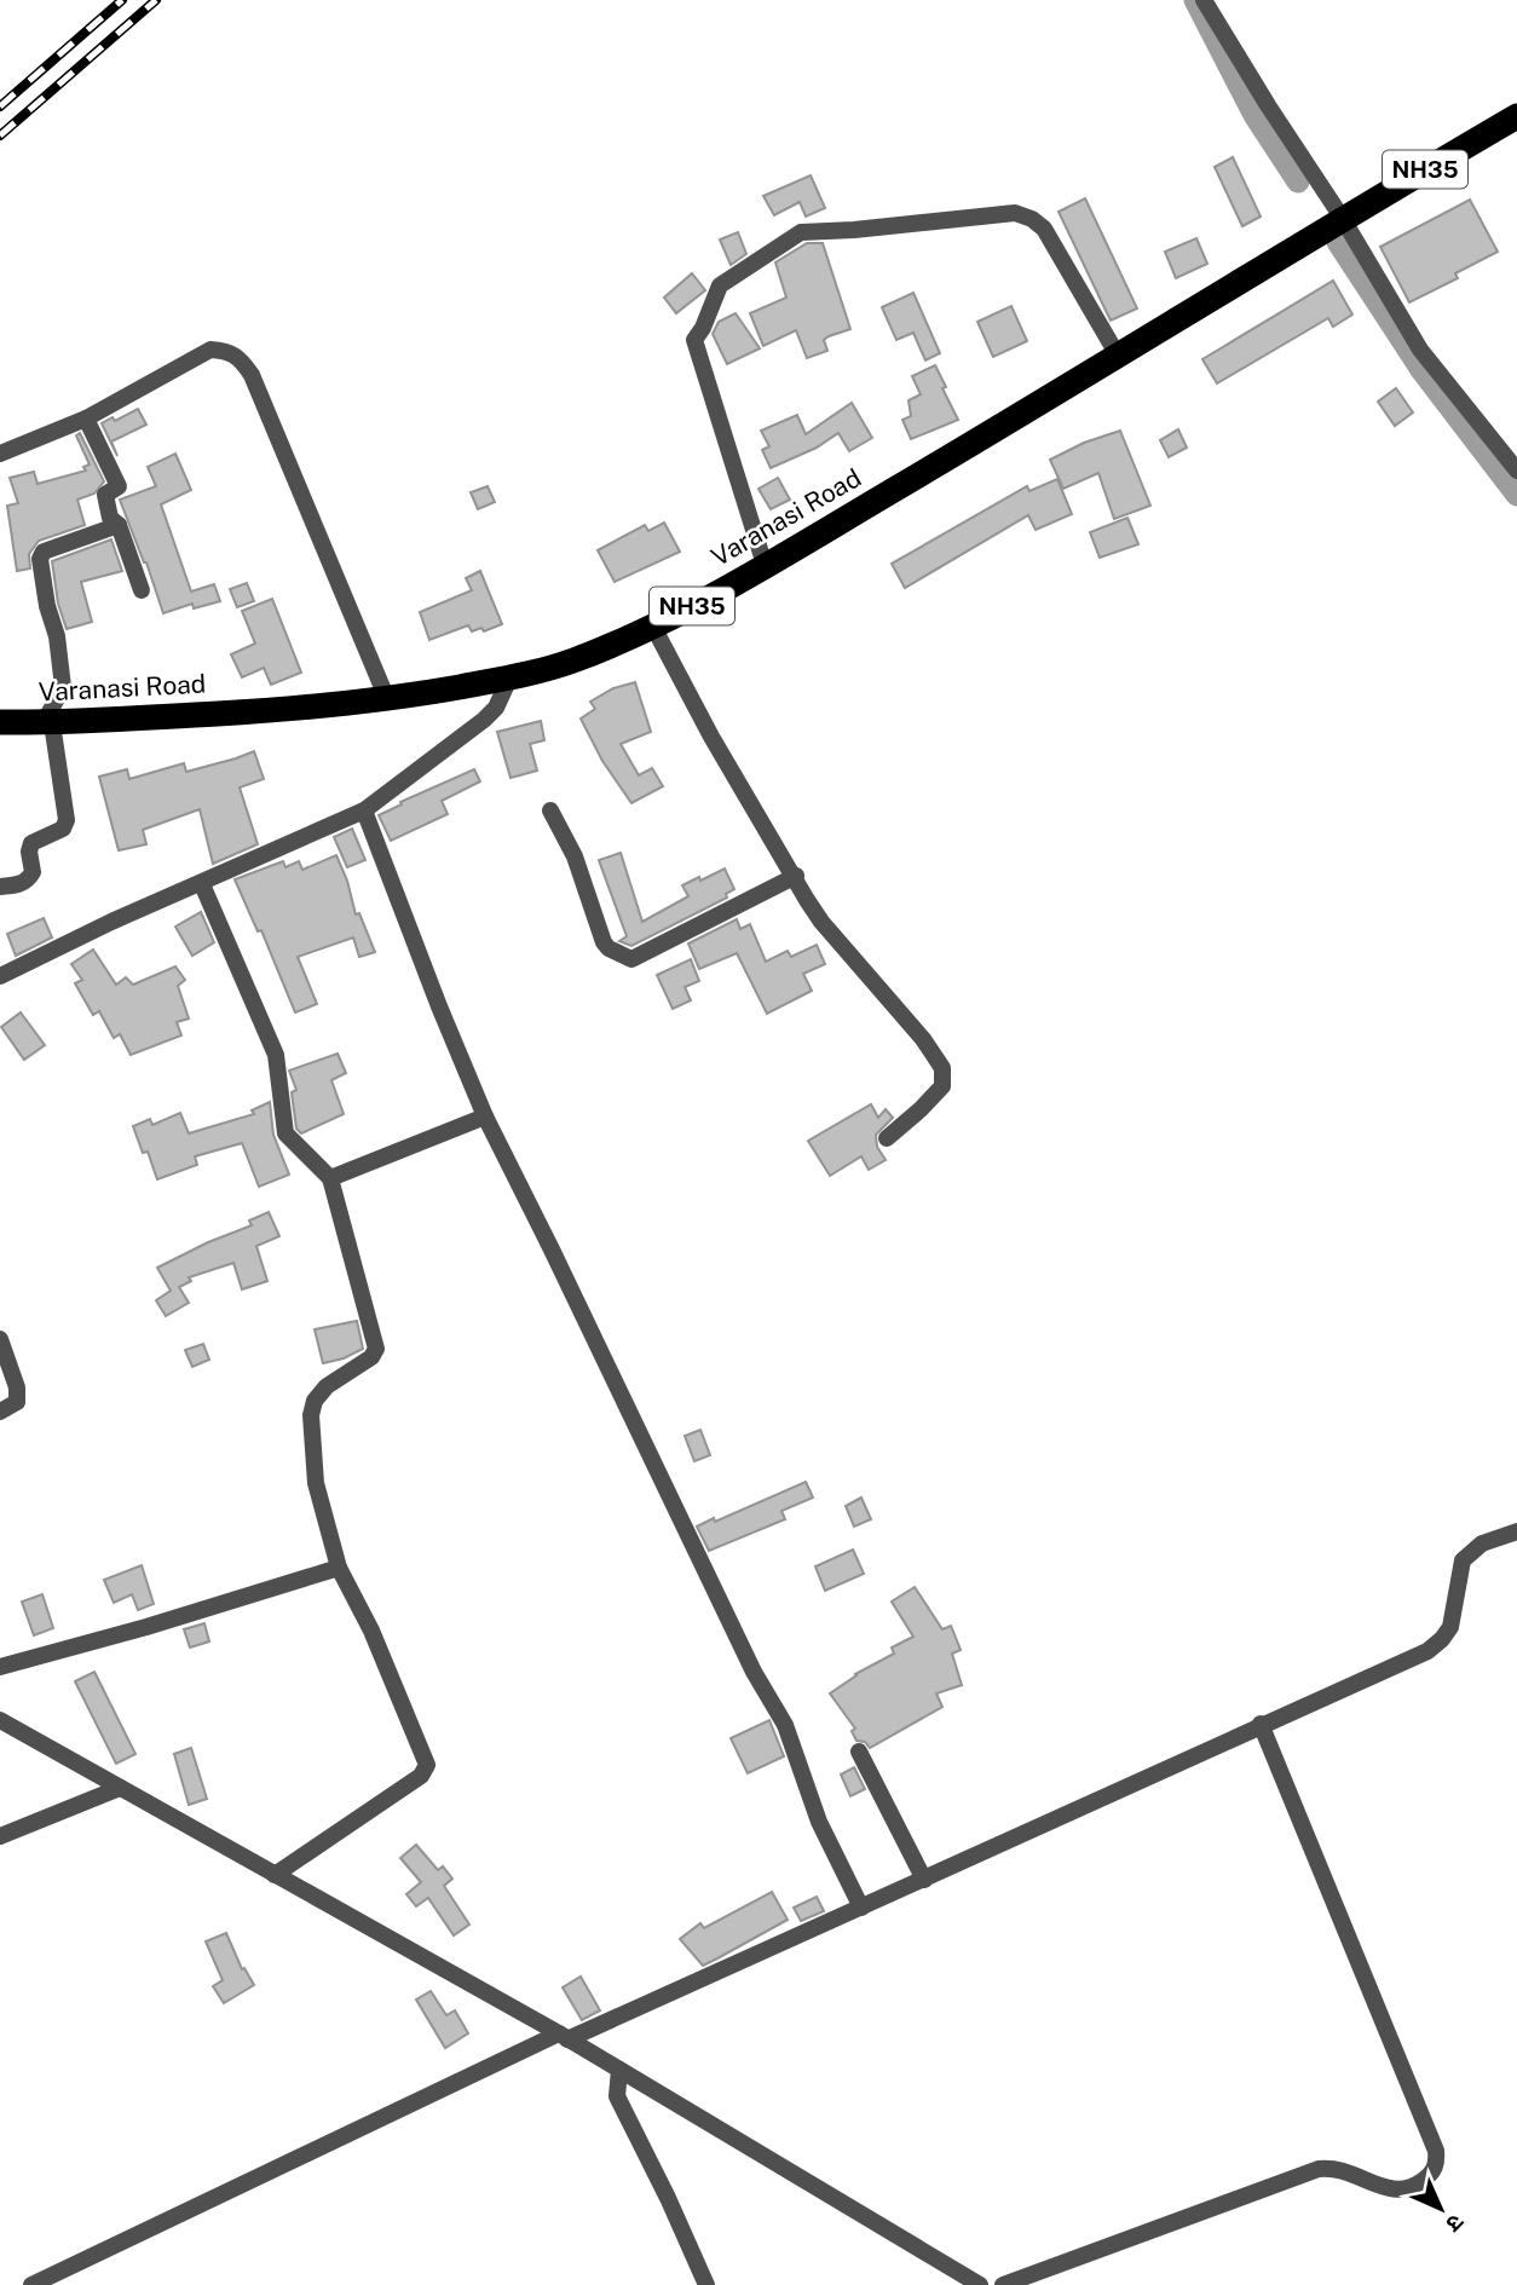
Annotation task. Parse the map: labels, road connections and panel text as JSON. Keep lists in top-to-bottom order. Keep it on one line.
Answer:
{"streets":{"highway":["NH35","Varanasi Road"]},"north":"bottom right"}
